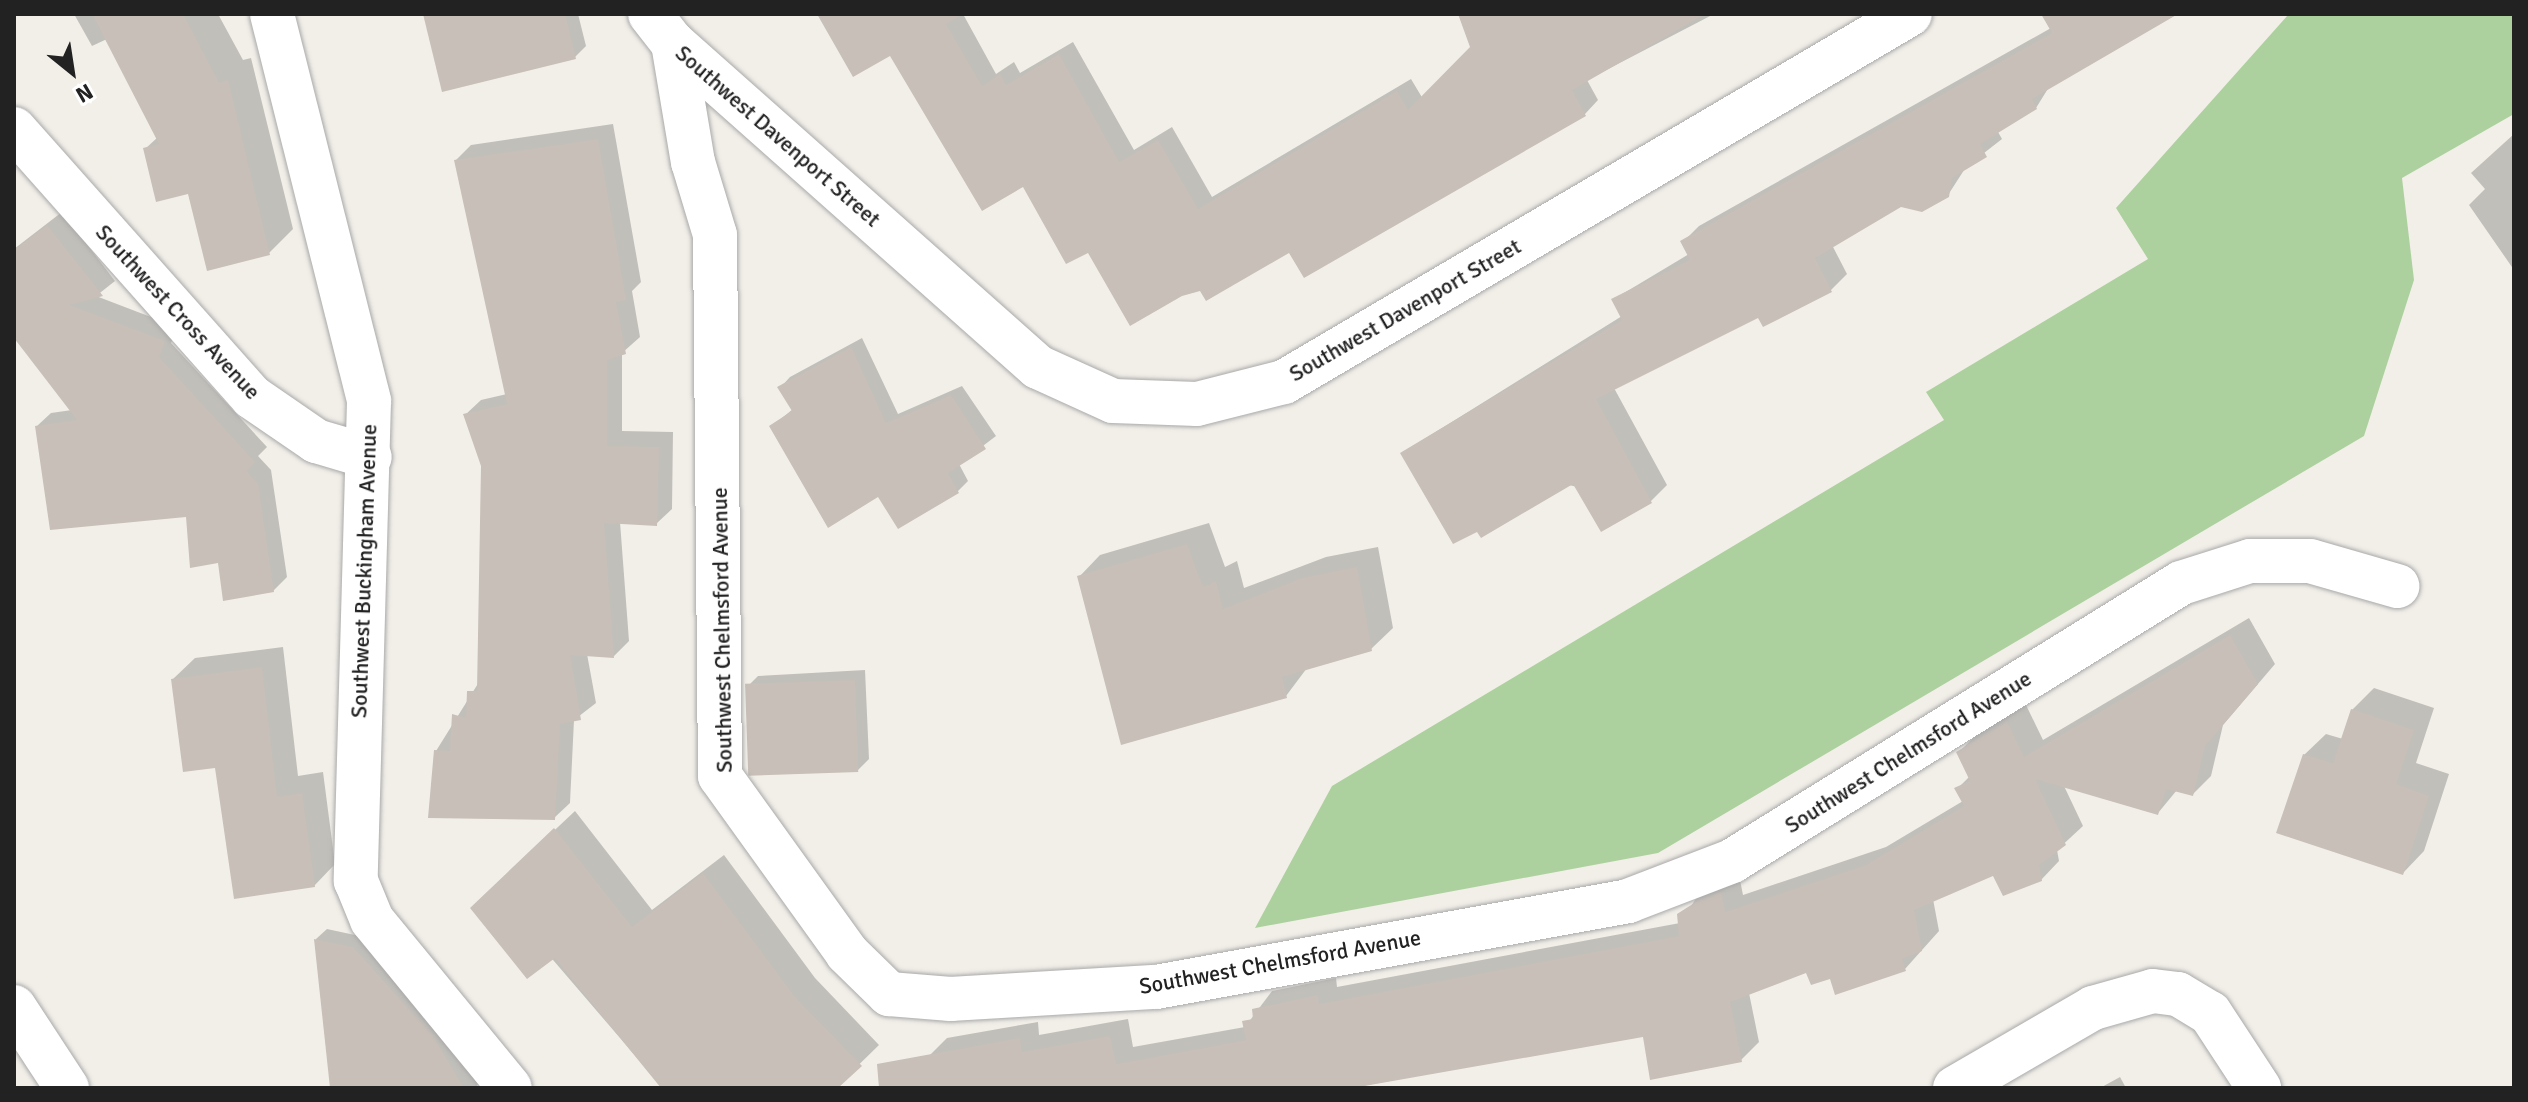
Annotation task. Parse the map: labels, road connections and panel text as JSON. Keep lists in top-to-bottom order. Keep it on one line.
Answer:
{"streets":{"street":["Southwest Davenport Street","Southwest Cross Avenue","Southwest Buckingham Avenue","Southwest Chelmsford Avenue"]},"crossings":[["Southwest Davenport Street","Southwest Chelmsford Avenue"],["Southwest Cross Avenue","Southwest Buckingham Avenue"]],"north":"bottom right"}
